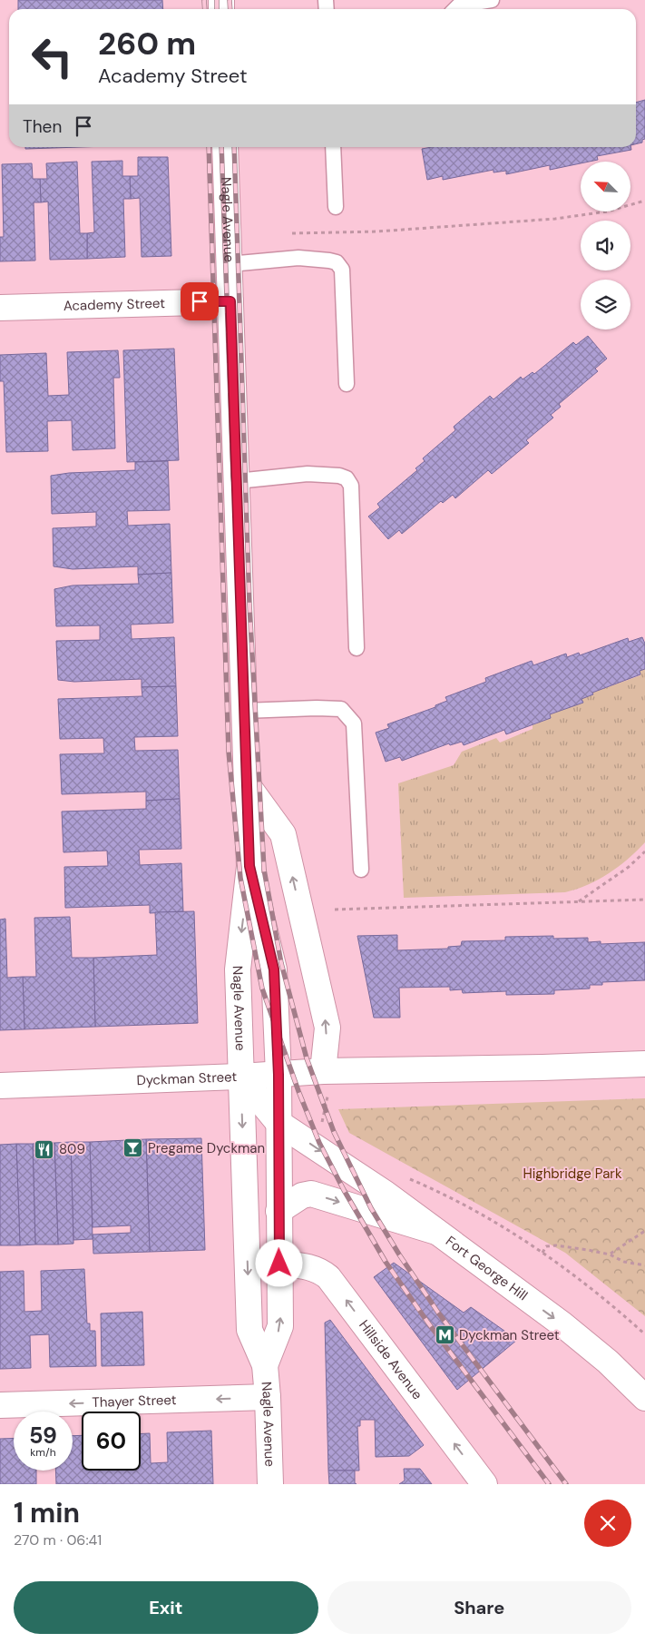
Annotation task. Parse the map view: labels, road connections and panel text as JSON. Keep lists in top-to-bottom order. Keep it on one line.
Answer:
{"streets":{"main road":["Nagle Avenue","Academy Street","Dyckman Street","Fort George Hill","Hillside Avenue","Thayer Street"]},"crossings":[["Nagle Avenue","Academy Street"],["Nagle Avenue","Dyckman Street"],["Nagle Avenue","Fort George Hill"],["Nagle Avenue","Hillside Avenue"],["Nagle Avenue","Thayer Street"],["Dyckman Street","Fort George Hill"]],"one_way":["Fort George Hill","Hillside Avenue","Thayer Street"],"parks":["Highbridge Park"],"places":{"bar":["Pregame Dyckman"],"restaurant":["809"],"metro station":["Dyckman Street"]},"north":"top left","page":{"turn":["260 m","Academy Street"],"then":"Then","speed":"59 km/h","limit":"60","heading":["1 min","270 m · 06:41"],"buttons":["Exit","Share"]}}
